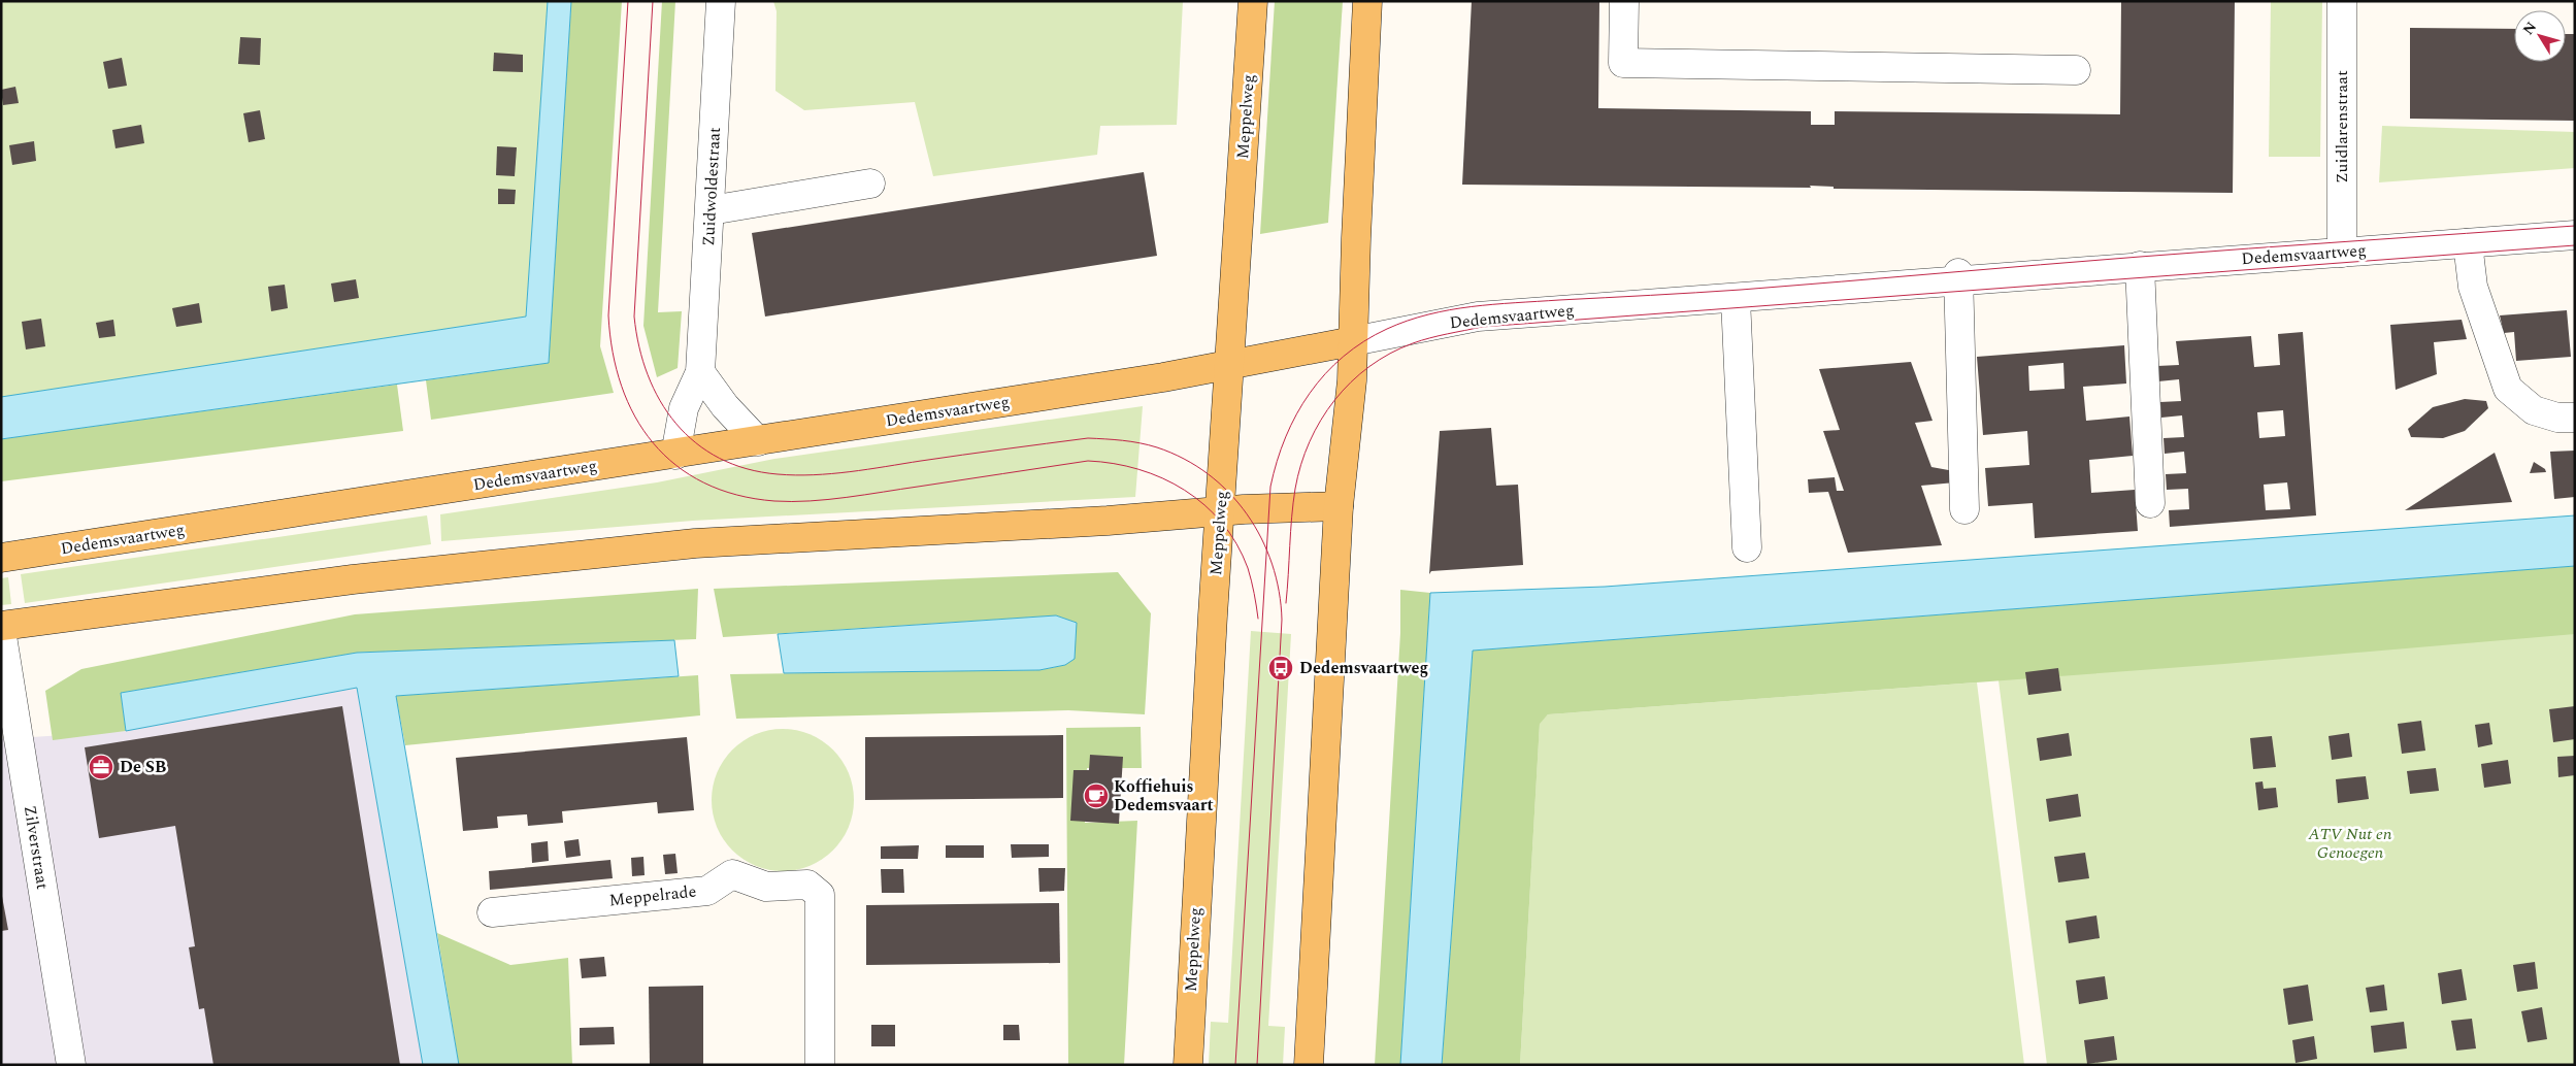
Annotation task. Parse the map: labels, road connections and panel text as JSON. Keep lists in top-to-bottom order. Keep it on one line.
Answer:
{"streets":{"main road":["Meppelweg","Dedemsvaartweg"],"street":["Zuidlarenstraat","Zuidwoldestraat","Zilverstraat","Meppelrade"]},"crossings":[["Meppelweg","Dedemsvaartweg"],["Zuidlarenstraat","Dedemsvaartweg"],["Zuidwoldestraat","Dedemsvaartweg"]],"parks":["ATV Nut en Genoegen"],"places":{"bus stop":["Dedemsvaartweg"],"office":["De SB"],"cafe":["Koffiehuis Dedemsvaart"]},"north":"top left"}
